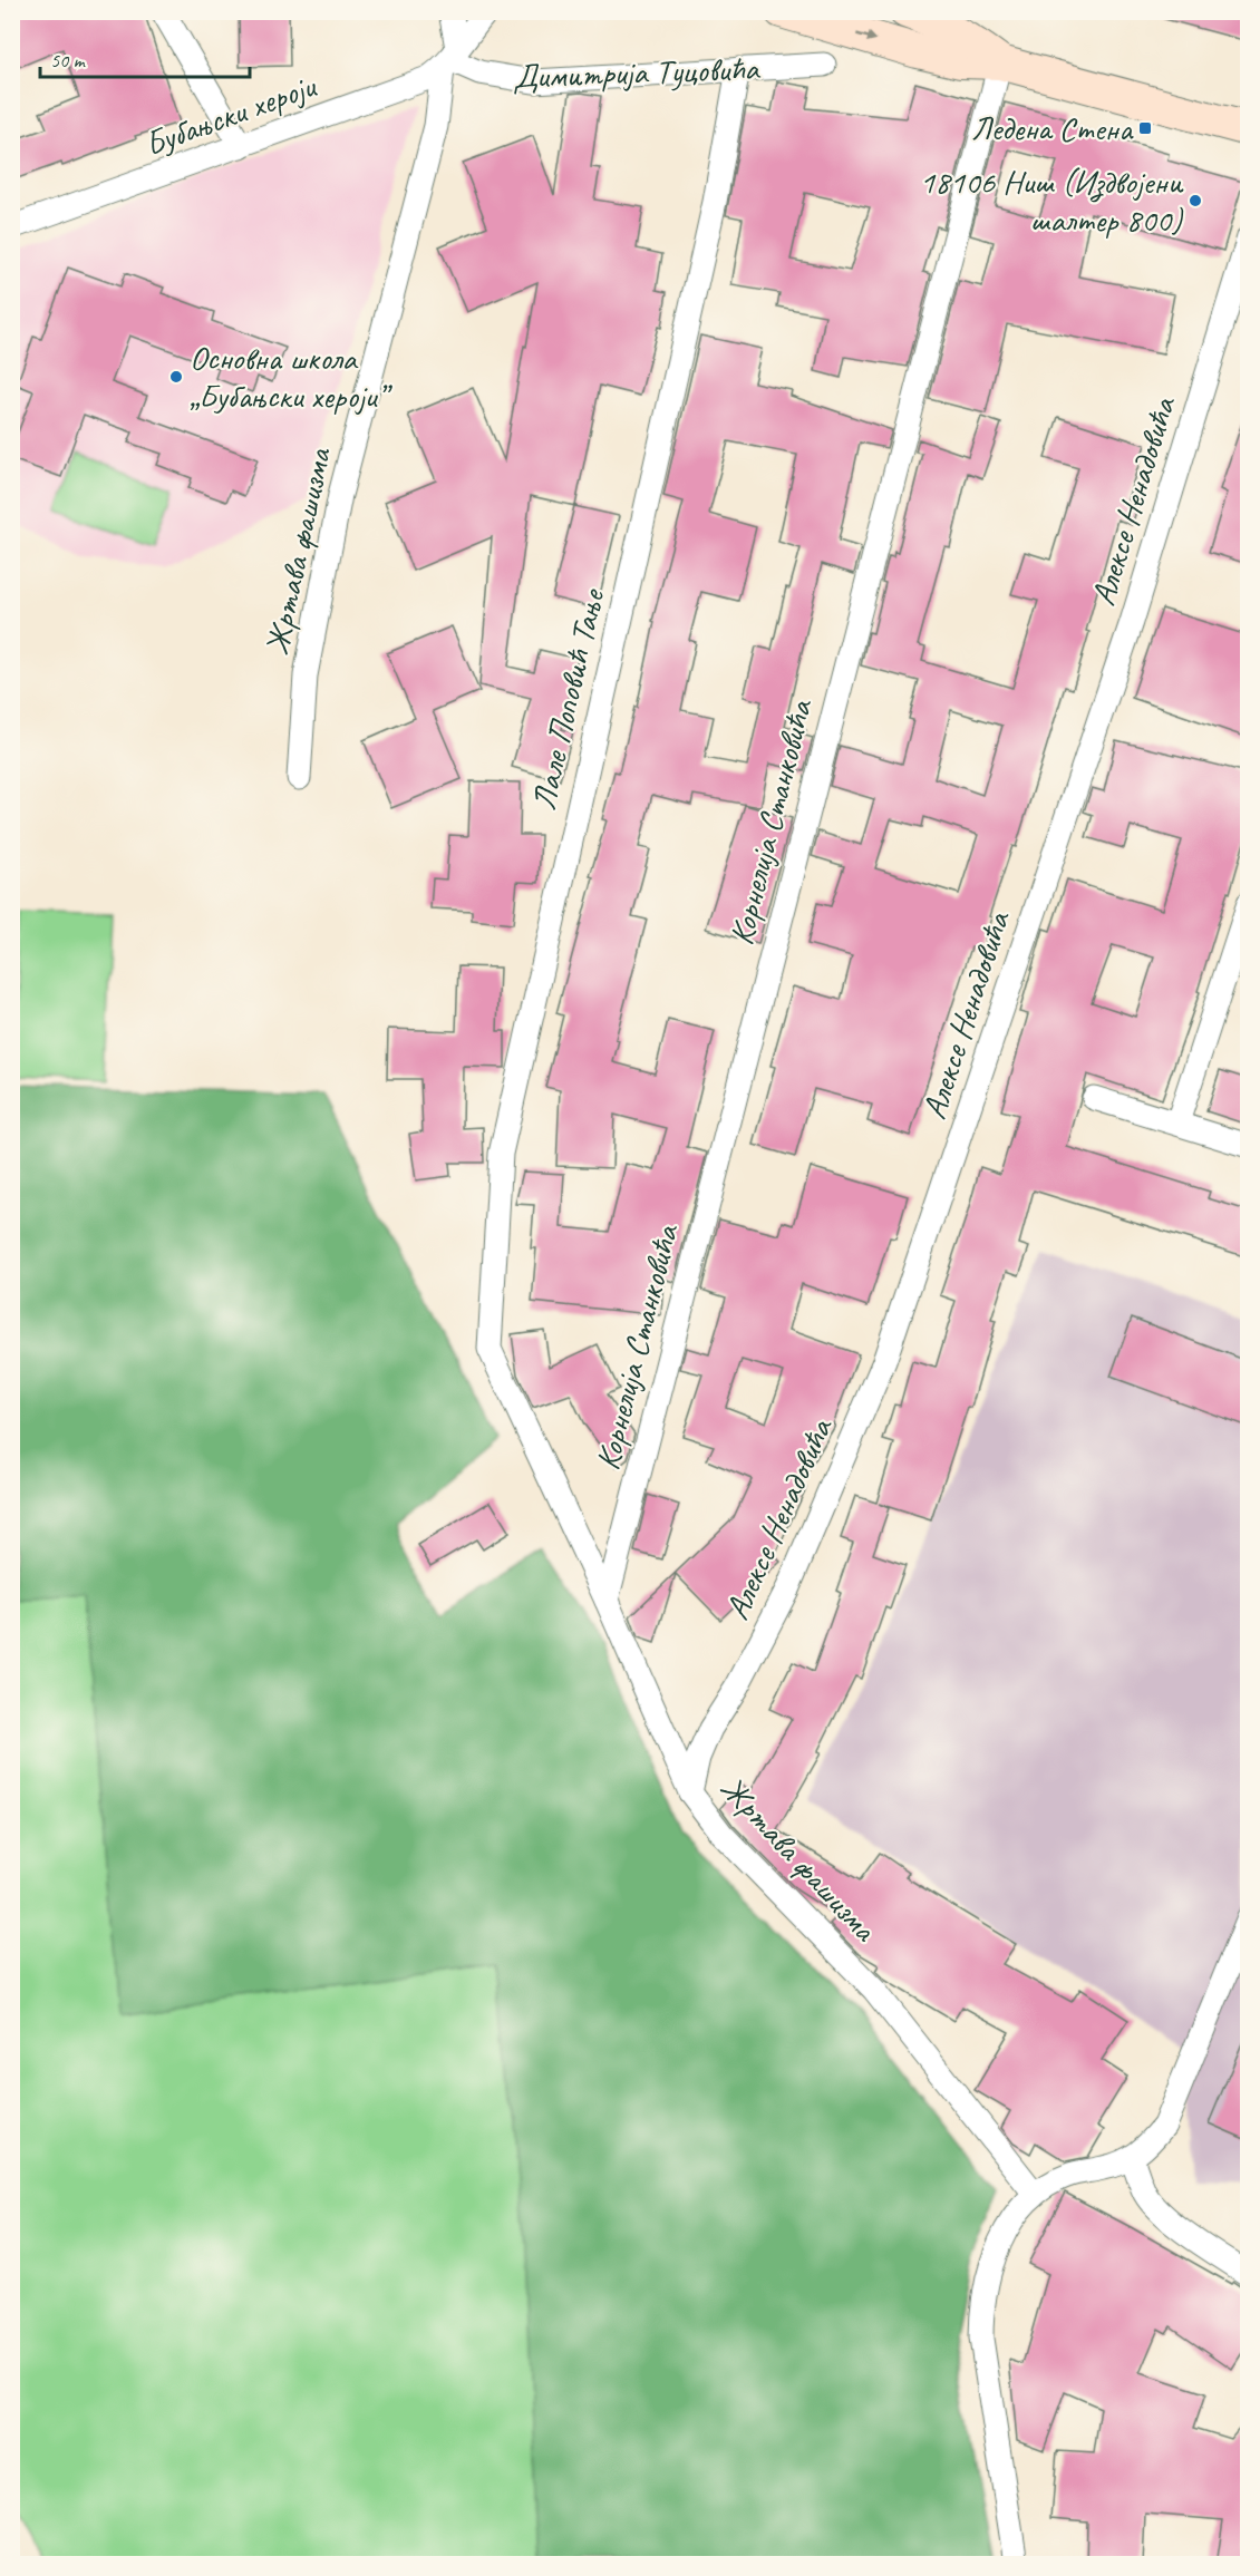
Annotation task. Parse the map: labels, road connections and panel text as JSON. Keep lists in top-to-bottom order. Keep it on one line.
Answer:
{"streets":{"main road":["Димитрија Туцовића"],"street":["Бубањски хероји","Алексе Ненадовића","Жртава фашизма","Лале Поповић Тање","Корнелија Станковића"]},"crossings":[["Димитрија Туцовића","Бубањски хероји"],["Димитрија Туцовића","Жртава фашизма"],["Димитрија Туцовића","Лале Поповић Тање"],["Димитрија Туцовића","Корнелија Станковића"],["Бубањски хероји","Жртава фашизма"],["Алексе Ненадовића","Жртава фашизма"],["Жртава фашизма","Лале Поповић Тање"],["Жртава фашизма","Корнелија Станковића"]],"places":{"transit":["Ледена Стена"],"other":["18106 Ниш (Издвојени шалтер 800)","Основна школа „Бубањски хероји”"]},"scale_bar":"50 m"}
